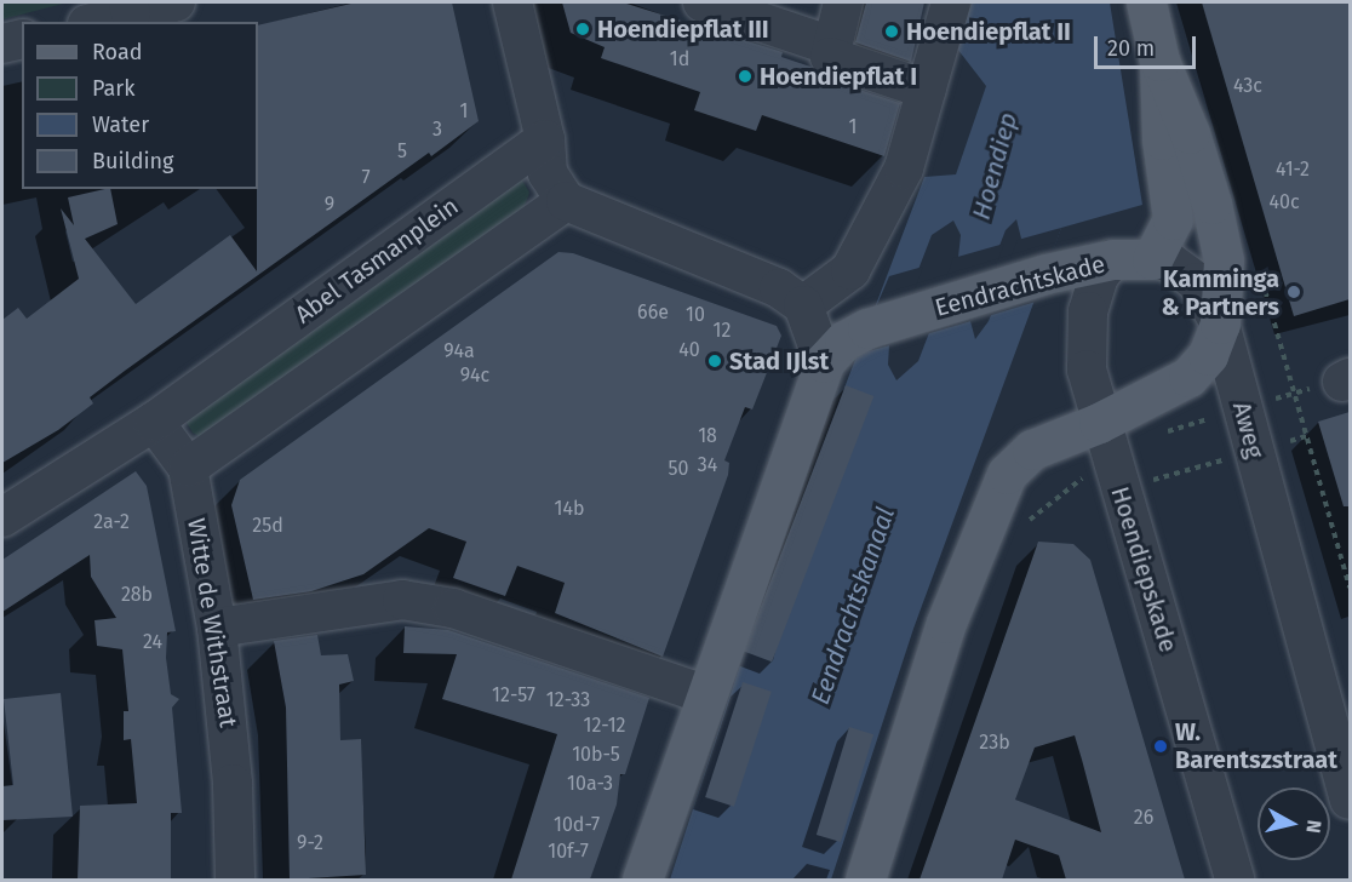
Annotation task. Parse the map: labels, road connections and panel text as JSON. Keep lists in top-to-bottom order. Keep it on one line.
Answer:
{"streets":{"main road":["Eendrachtskade","Aweg"],"street":["Abel Tasmanplein","Hoendiepskade","Witte de Withstraat"]},"crossings":[["Abel Tasmanplein","Witte de Withstraat"],["Eendrachtskade","Aweg"],["Eendrachtskade","Hoendiepskade"]],"water":["Hoendiep","Eendrachtskanaal"],"places":["Hoendiepflat III","Hoendiepflat II","Hoendiepflat I","Kamminga & Partners","Stad IJlst","W. Barentszstraat"],"house_numbers":["1d","43c","1","1","3","5","41-2","7","40c","9","66e","10","12","40","94a","94c","18","34","50","14b","2a-2","25d","28b","24","12-57","12-33","12-12","23b","10b-5","10a-3","26","10d-7","9-2","10f-7"],"legend":["Road","Park","Water","Building"],"scale_bar":"20 m","north":"right"}
